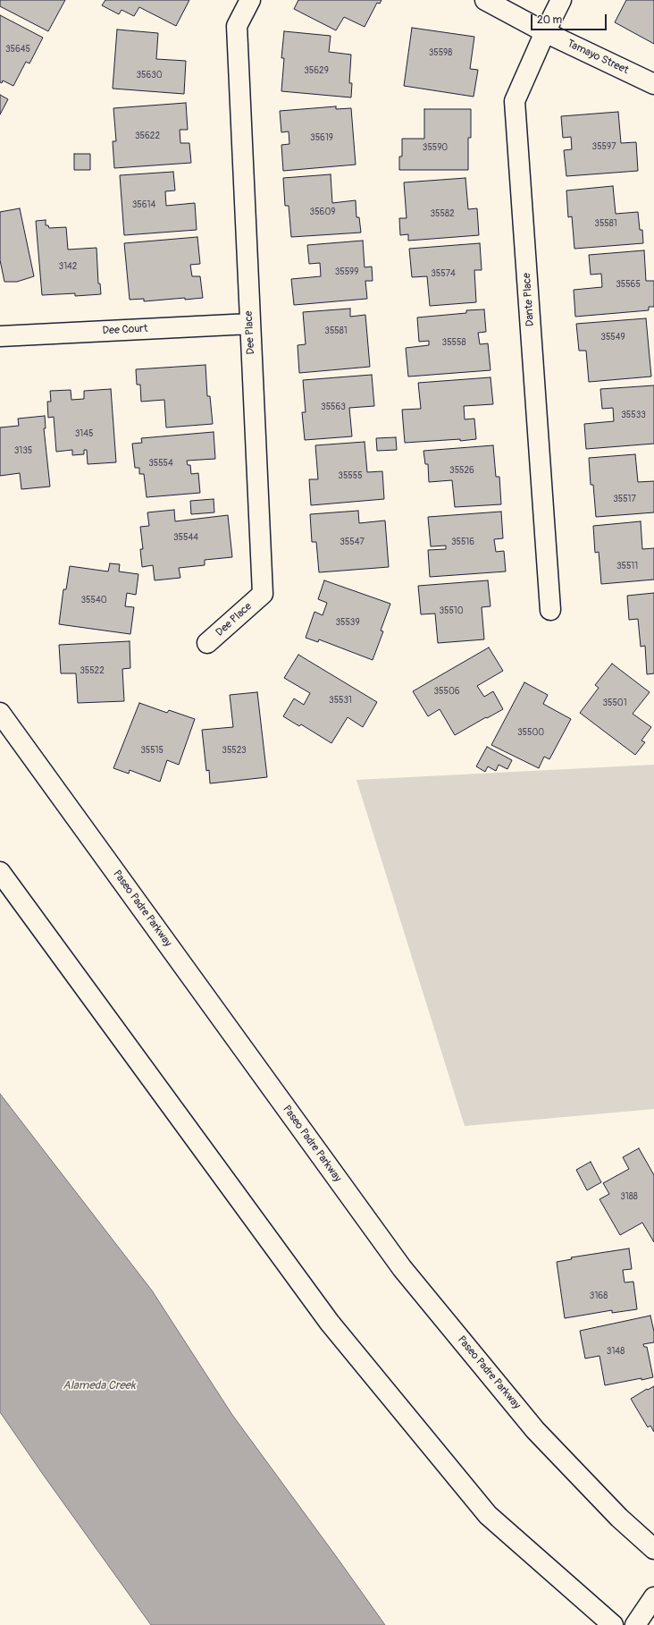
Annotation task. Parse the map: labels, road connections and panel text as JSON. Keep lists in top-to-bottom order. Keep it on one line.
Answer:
{"streets":{"main road":["Tamayo Street","Dante Place","Dee Court","Dee Place","Paseo Padre Parkway"]},"crossings":[["Tamayo Street","Dante Place"],["Dee Court","Dee Place"]],"water":["Alameda Creek"],"house_numbers":["35645","35598","35629","35630","35622","35619","35597","35590","35614","35609","35582","35581","3142","35599","35574","35565","35581","35549","35558","35563","35533","3145","3135","35554","35526","35555","35517","35544","35547","35516","35511","35540","35510","35539","35522","35506","35531","35501","35500","35515","35523","3188","3168","3148"],"scale_bar":"20 m"}
